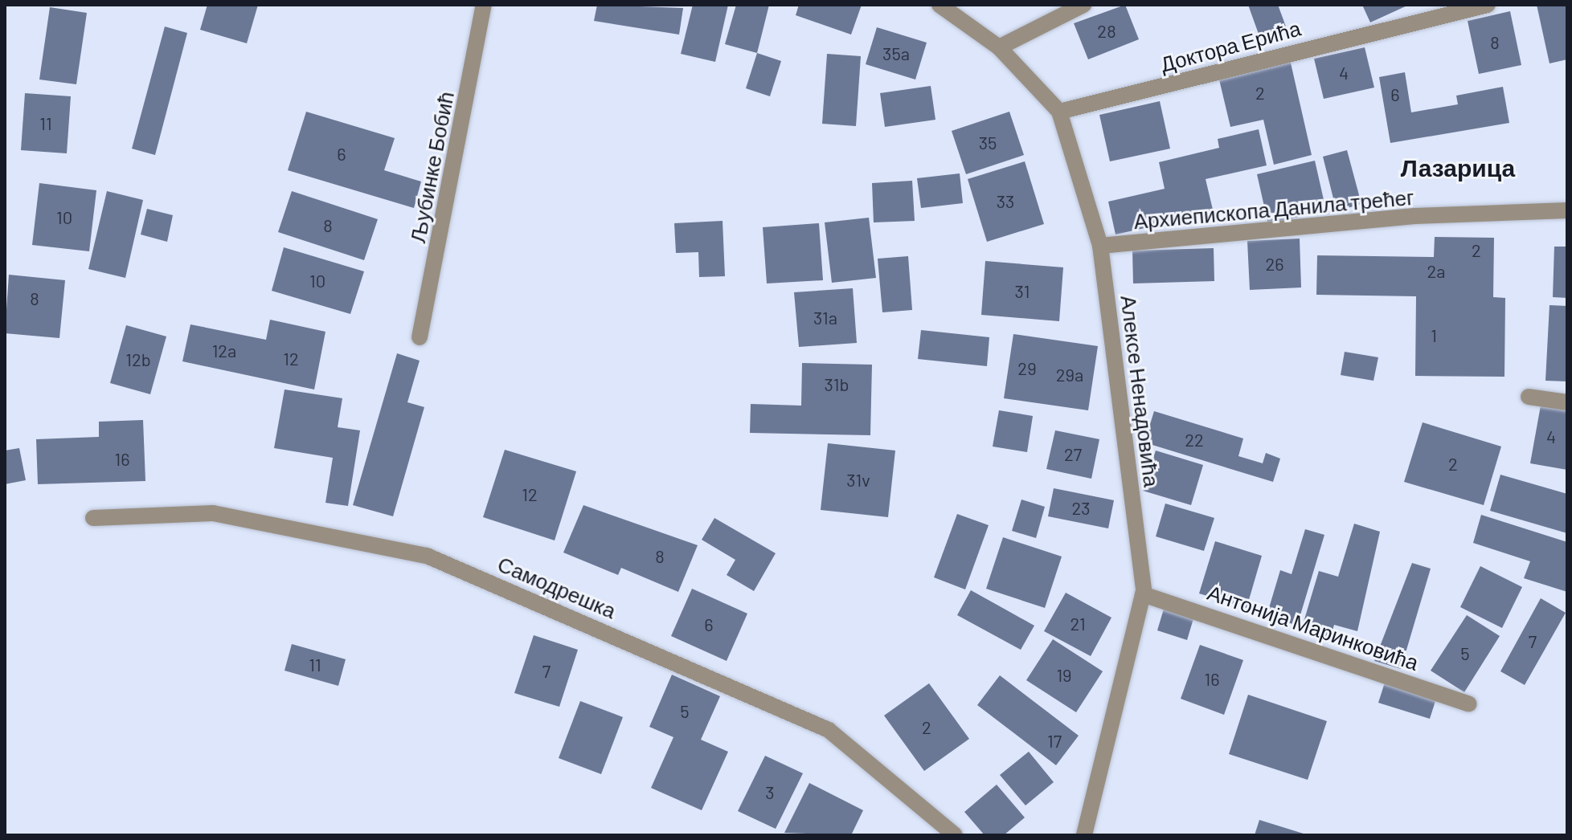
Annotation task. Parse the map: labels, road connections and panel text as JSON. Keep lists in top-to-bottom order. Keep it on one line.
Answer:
{"streets":{"street":["Доктора Ерића","Љубинке Бобић","Архиепископа Данила трећег","Алексе Ненадовића","Самодрешка","Антонија Маринковића"]},"crossings":[["Доктора Ерића","Алексе Ненадовића"],["Архиепископа Данила трећег","Алексе Ненадовића"],["Алексе Ненадовића","Антонија Маринковића"]],"districts":["Лазарица"],"house_numbers":["28","8","35a","4","2","6","11","35","6","33","10","8","2","26","2a","10","31","8","31a","1","12a","12","12b","29","29a","31b","4","22","27","16","2","31v","12","23","8","21","6","7","5","11","7","19","16","5","2","17","3"]}
